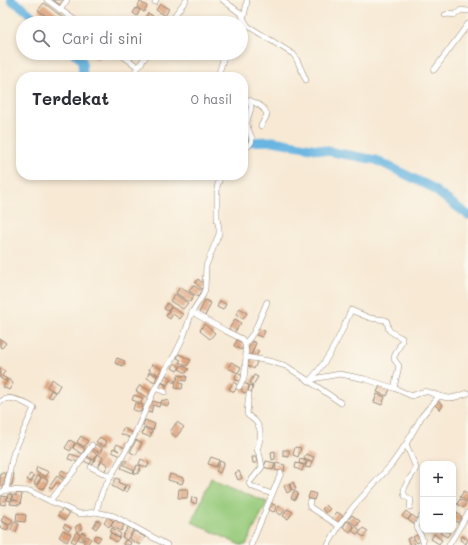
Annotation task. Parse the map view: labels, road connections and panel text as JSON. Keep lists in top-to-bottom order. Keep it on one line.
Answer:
{"page":{"search":"Cari di sini","heading":["Terdekat","0 hasil"],"map_buttons":["+","−"]}}
